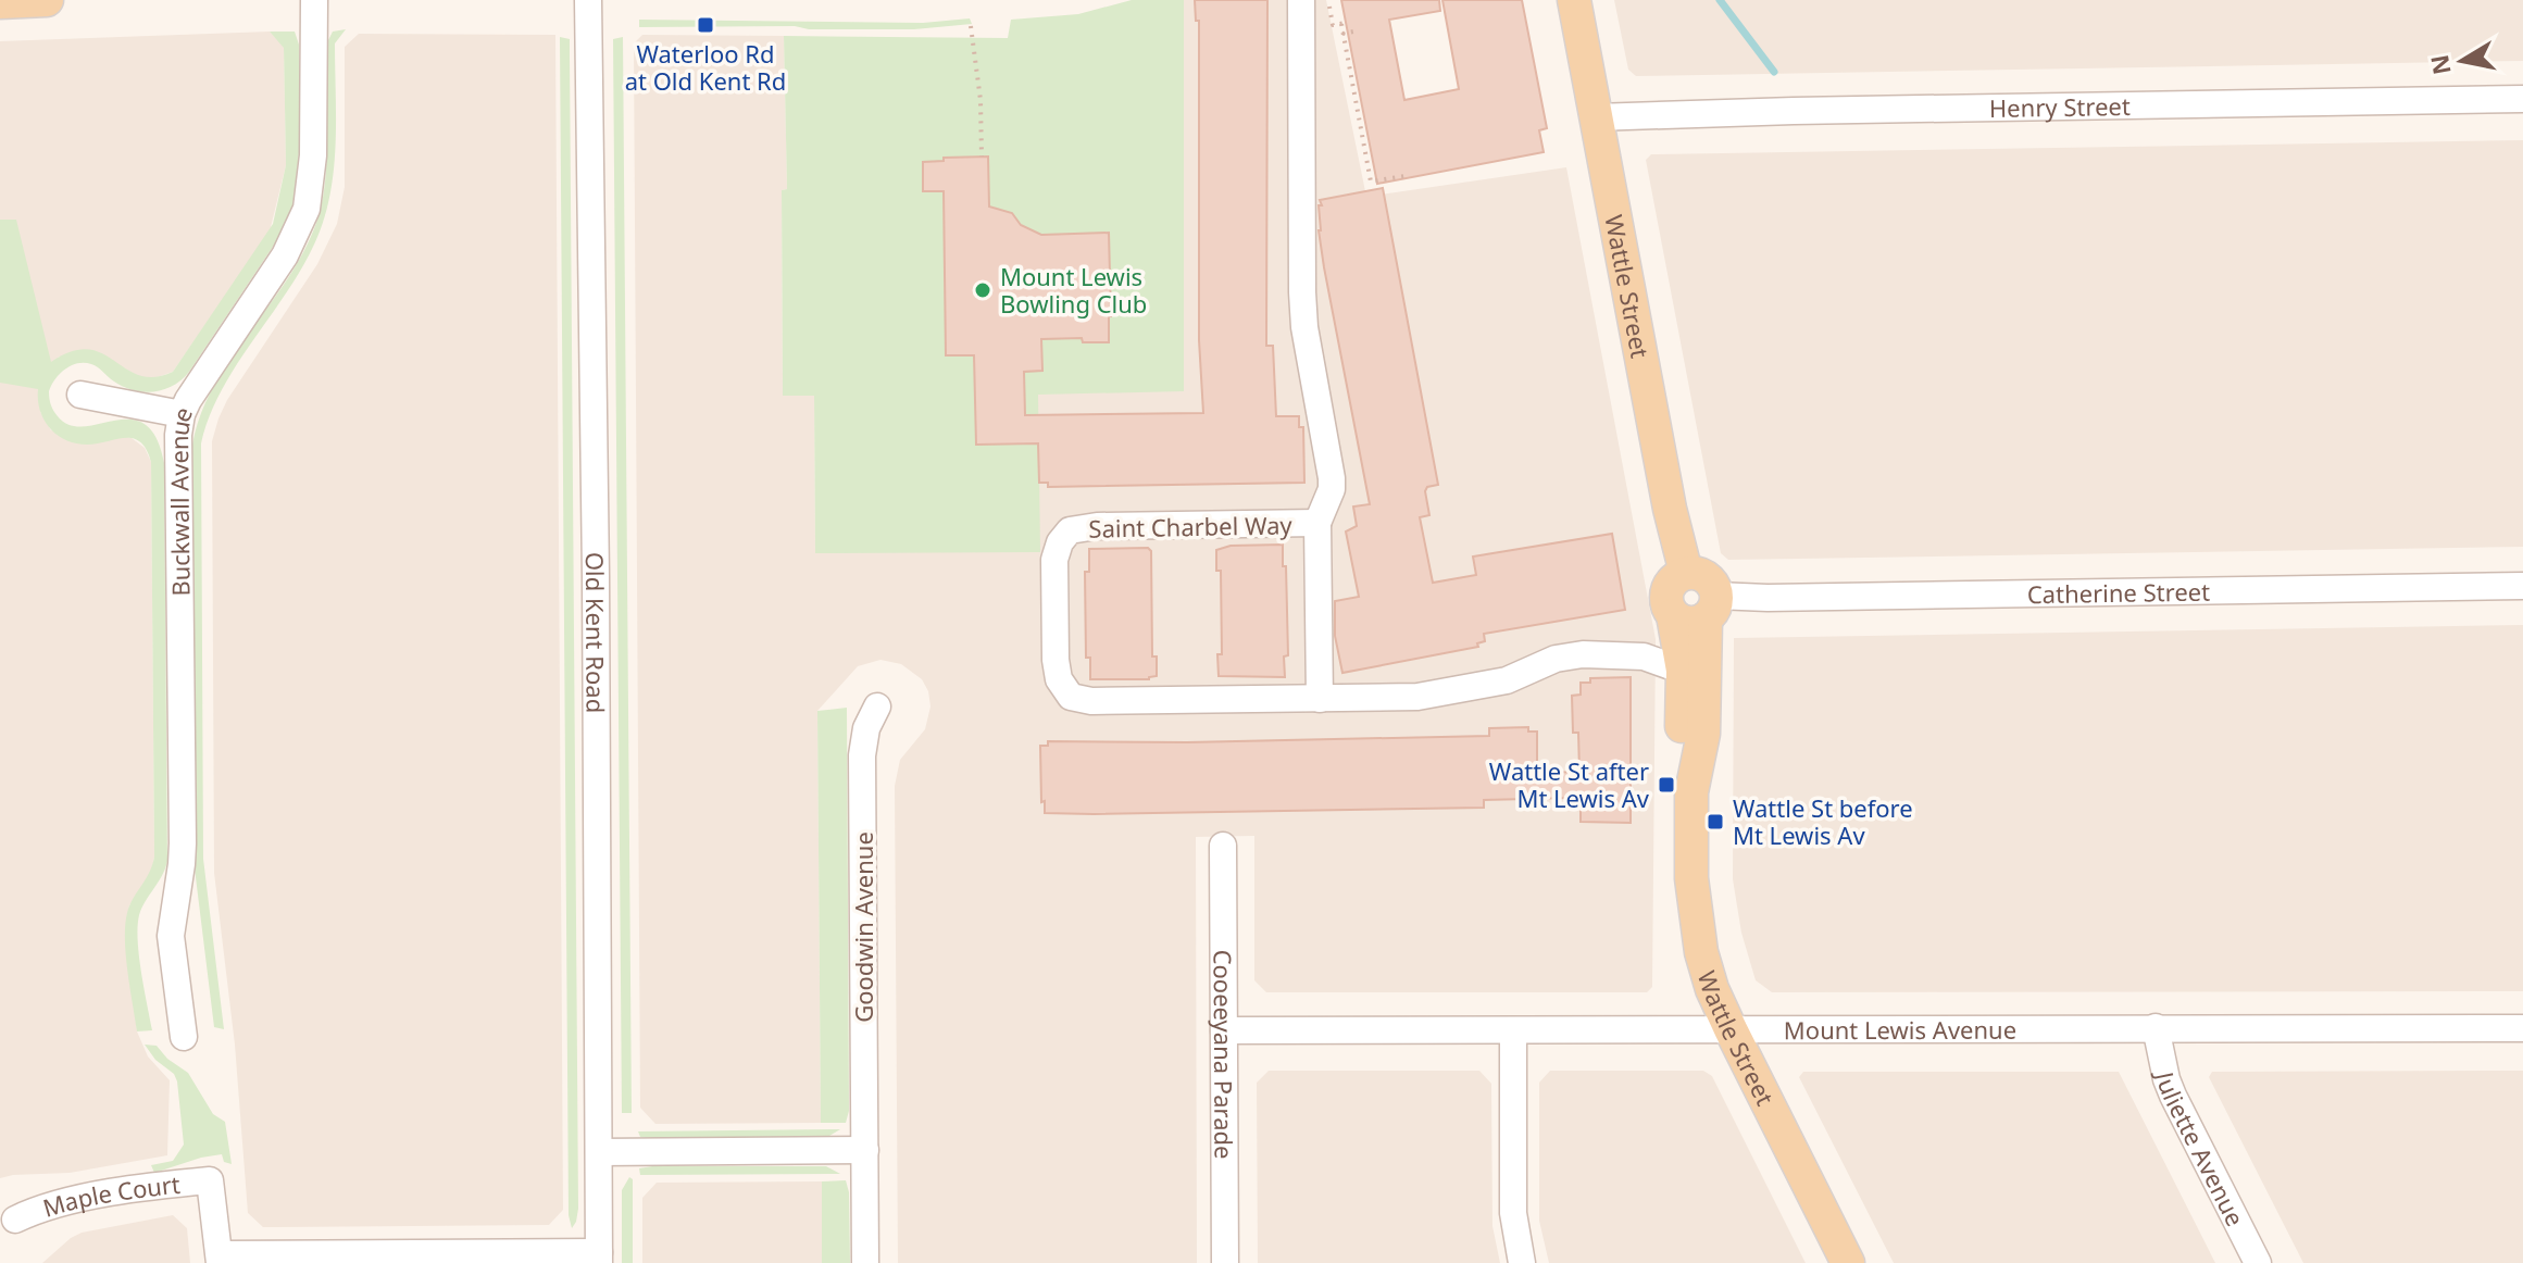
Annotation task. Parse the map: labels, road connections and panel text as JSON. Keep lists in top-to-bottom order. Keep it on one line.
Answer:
{"streets":{"main road":["Wattle Street"],"street":["Henry Street","Buckwall Avenue","Saint Charbel Way","Catherine Street","Old Kent Road","Goodwin Avenue","Mount Lewis Avenue","Cooeeyana Parade","Juliette Avenue","Maple Court"]},"crossings":[["Henry Street","Wattle Street"],["Wattle Street","Saint Charbel Way"],["Wattle Street","Catherine Street"],["Wattle Street","Mount Lewis Avenue"],["Mount Lewis Avenue","Cooeeyana Parade"],["Mount Lewis Avenue","Juliette Avenue"]],"places":{"transit":["Waterloo Rd at Old Kent Rd","Wattle St after Mt Lewis Av","Wattle St before Mt Lewis Av"],"other":["Mount Lewis Bowling Club"]},"north":"left"}
